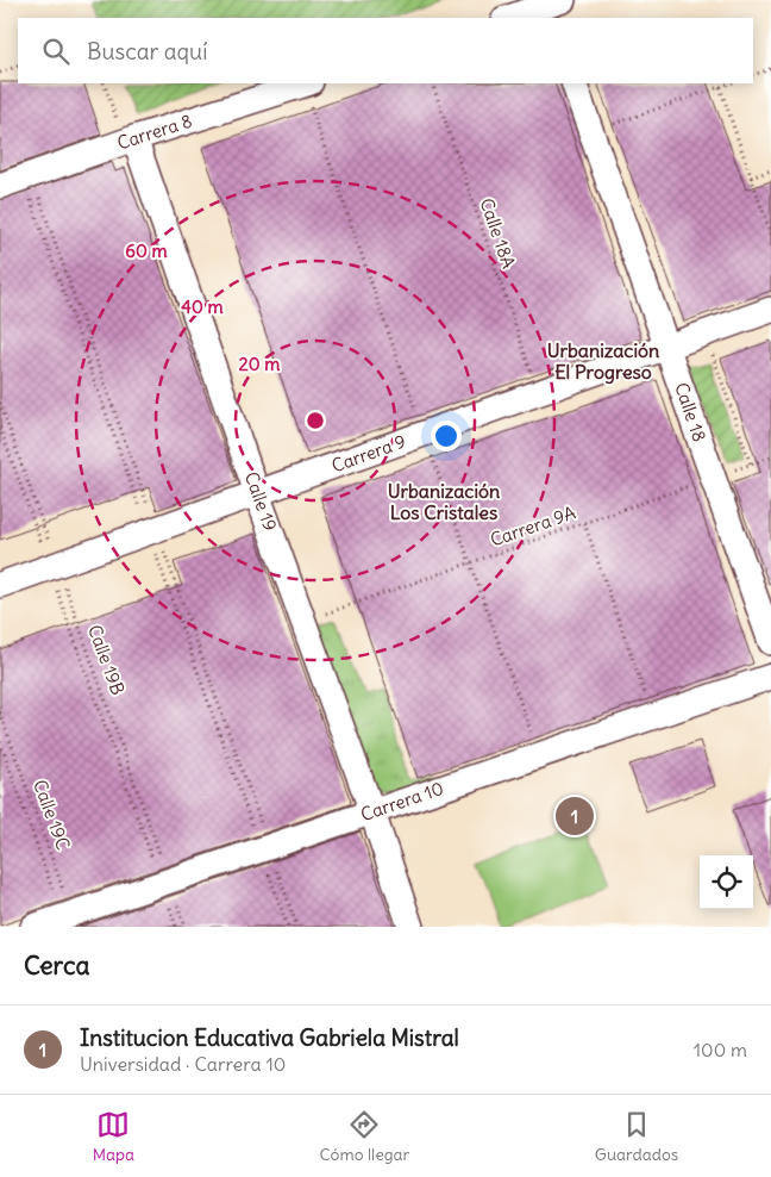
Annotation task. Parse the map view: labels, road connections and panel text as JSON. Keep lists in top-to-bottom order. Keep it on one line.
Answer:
{"streets":{"street":["Carrera 8","Calle 18","Carrera 9","Calle 19","Carrera 10"],"path":["Calle 18A","Carrera 9A","Calle 19B","Calle 19C"]},"crossings":[["Carrera 8","Calle 19"],["Calle 18A","Carrera 9"],["Calle 18","Carrera 9"],["Calle 18","Carrera 9A"],["Carrera 9","Calle 19"],["Carrera 9","Calle 19B"],["Calle 19","Carrera 9A"],["Calle 19","Carrera 10"],["Calle 19B","Carrera 10"],["Carrera 10","Calle 19C"]],"districts":["Urbanización El Progreso","Urbanización Los Cristales"],"page":{"search":"Buscar aquí","pins":"1","heading":"Cerca","list":[{"mark":"1","name":"Institucion Educativa Gabriela Mistral","note":"Universidad · Carrera 10","value":"100 m"}],"nav":["Mapa","Cómo llegar","Guardados"]},"rings":["60 m","40 m","20 m"]}
